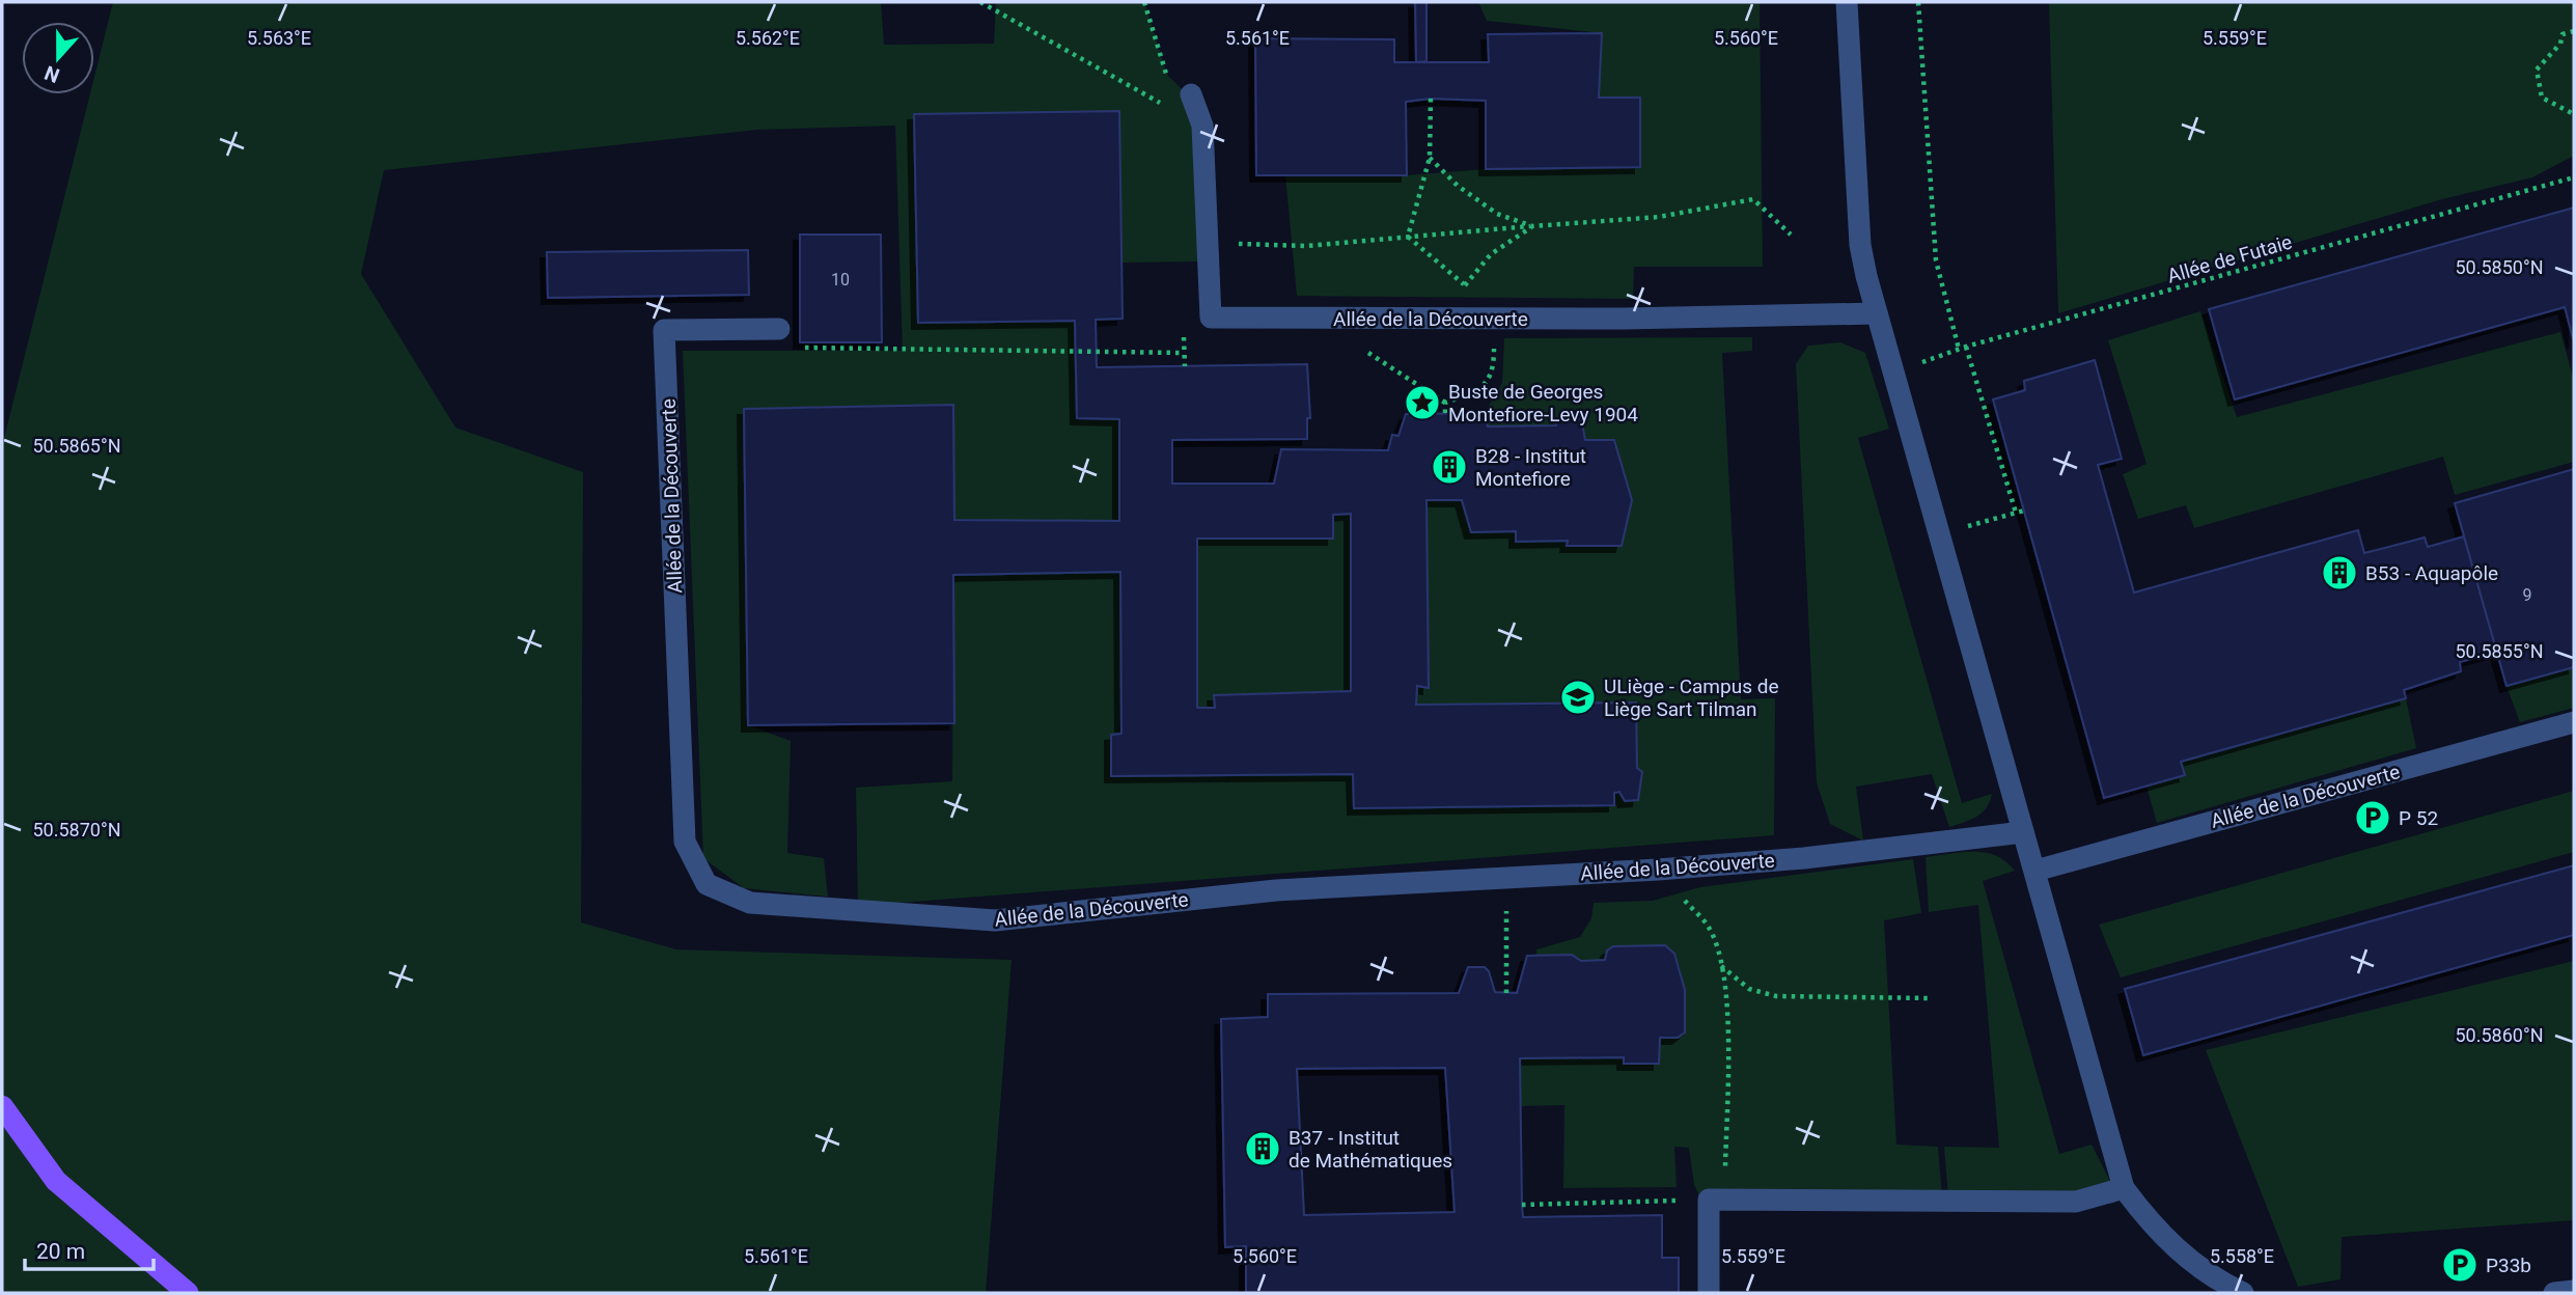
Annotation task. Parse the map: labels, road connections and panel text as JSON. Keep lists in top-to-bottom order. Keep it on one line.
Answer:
{"streets":{"street":["Allée de la Découverte"],"path":["Allée de Futaie"]},"places":{"place":["Buste de Georges Montefiore-Levy 1904"],"building":["B28 - Institut Montefiore","B53 - Aquapôle","B37 - Institut de Mathématiques"],"school or university":["ULiège - Campus de Liège Sart Tilman"],"parking":["P 52","P33b"]},"house_numbers":["10","9"],"scale_bar":"20 m","north":"bottom","coordinates":["5.561°E","5.560°E","5.559°E","5.563°E","5.562°E","50.5850°N","50.5865°N","50.5855°N","50.5870°N","50.5860°N","5.558°E"]}
